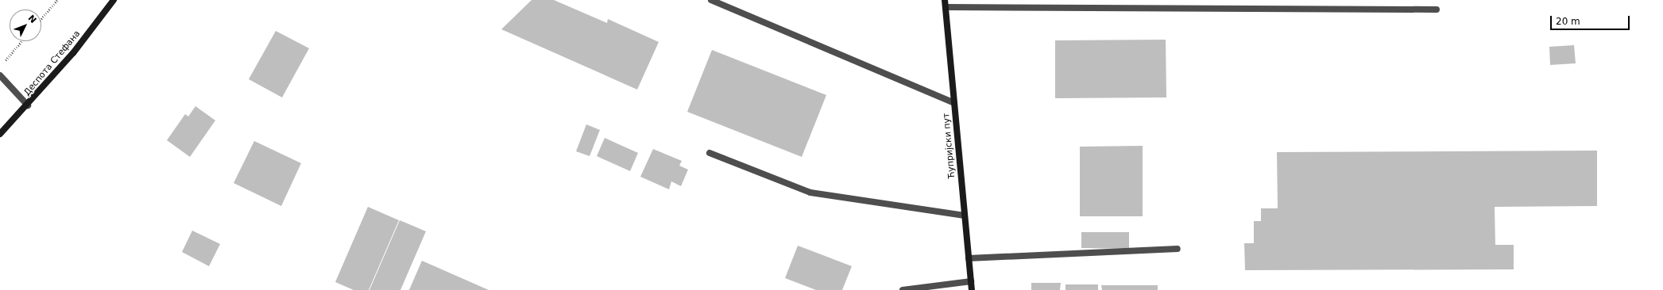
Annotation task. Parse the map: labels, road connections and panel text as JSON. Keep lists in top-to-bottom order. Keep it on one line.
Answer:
{"streets":{"main road":["Деспота Стефана","Ћупријски пут"]},"scale_bar":"20 m","north":"top right"}
